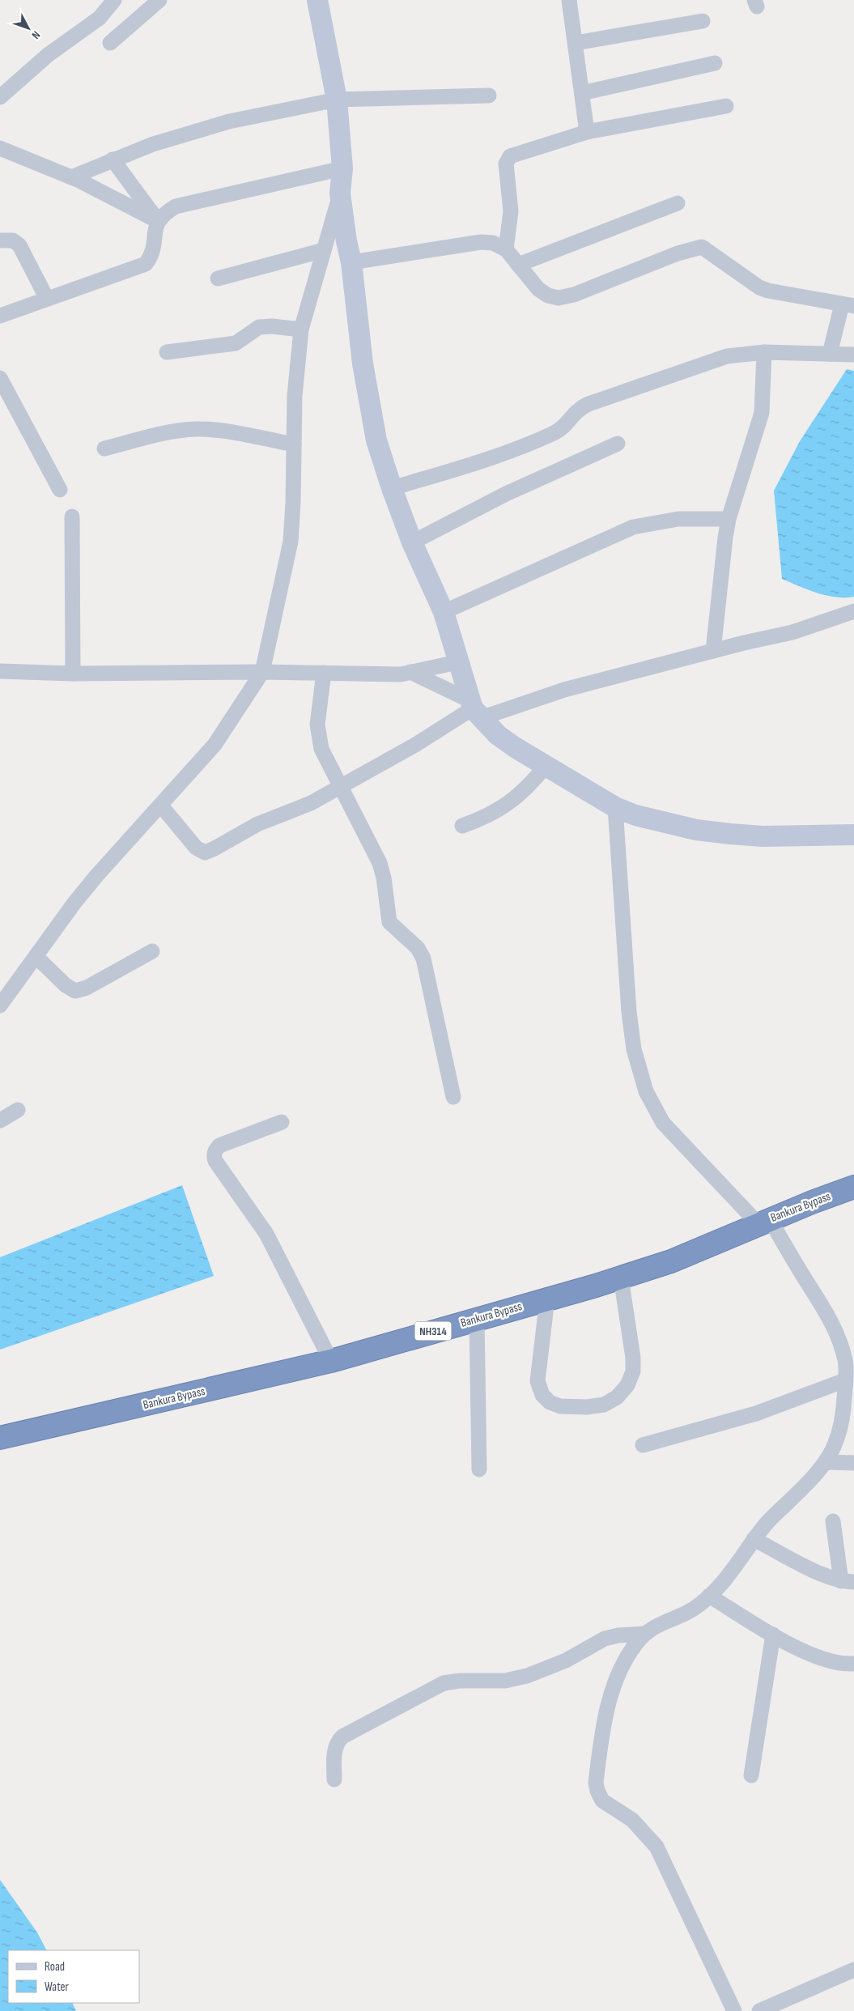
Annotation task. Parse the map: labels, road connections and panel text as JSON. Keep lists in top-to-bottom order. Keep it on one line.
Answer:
{"streets":{"highway":["Bankura Bypass","NH314"]},"legend":["Road","Water"],"north":"bottom right"}
